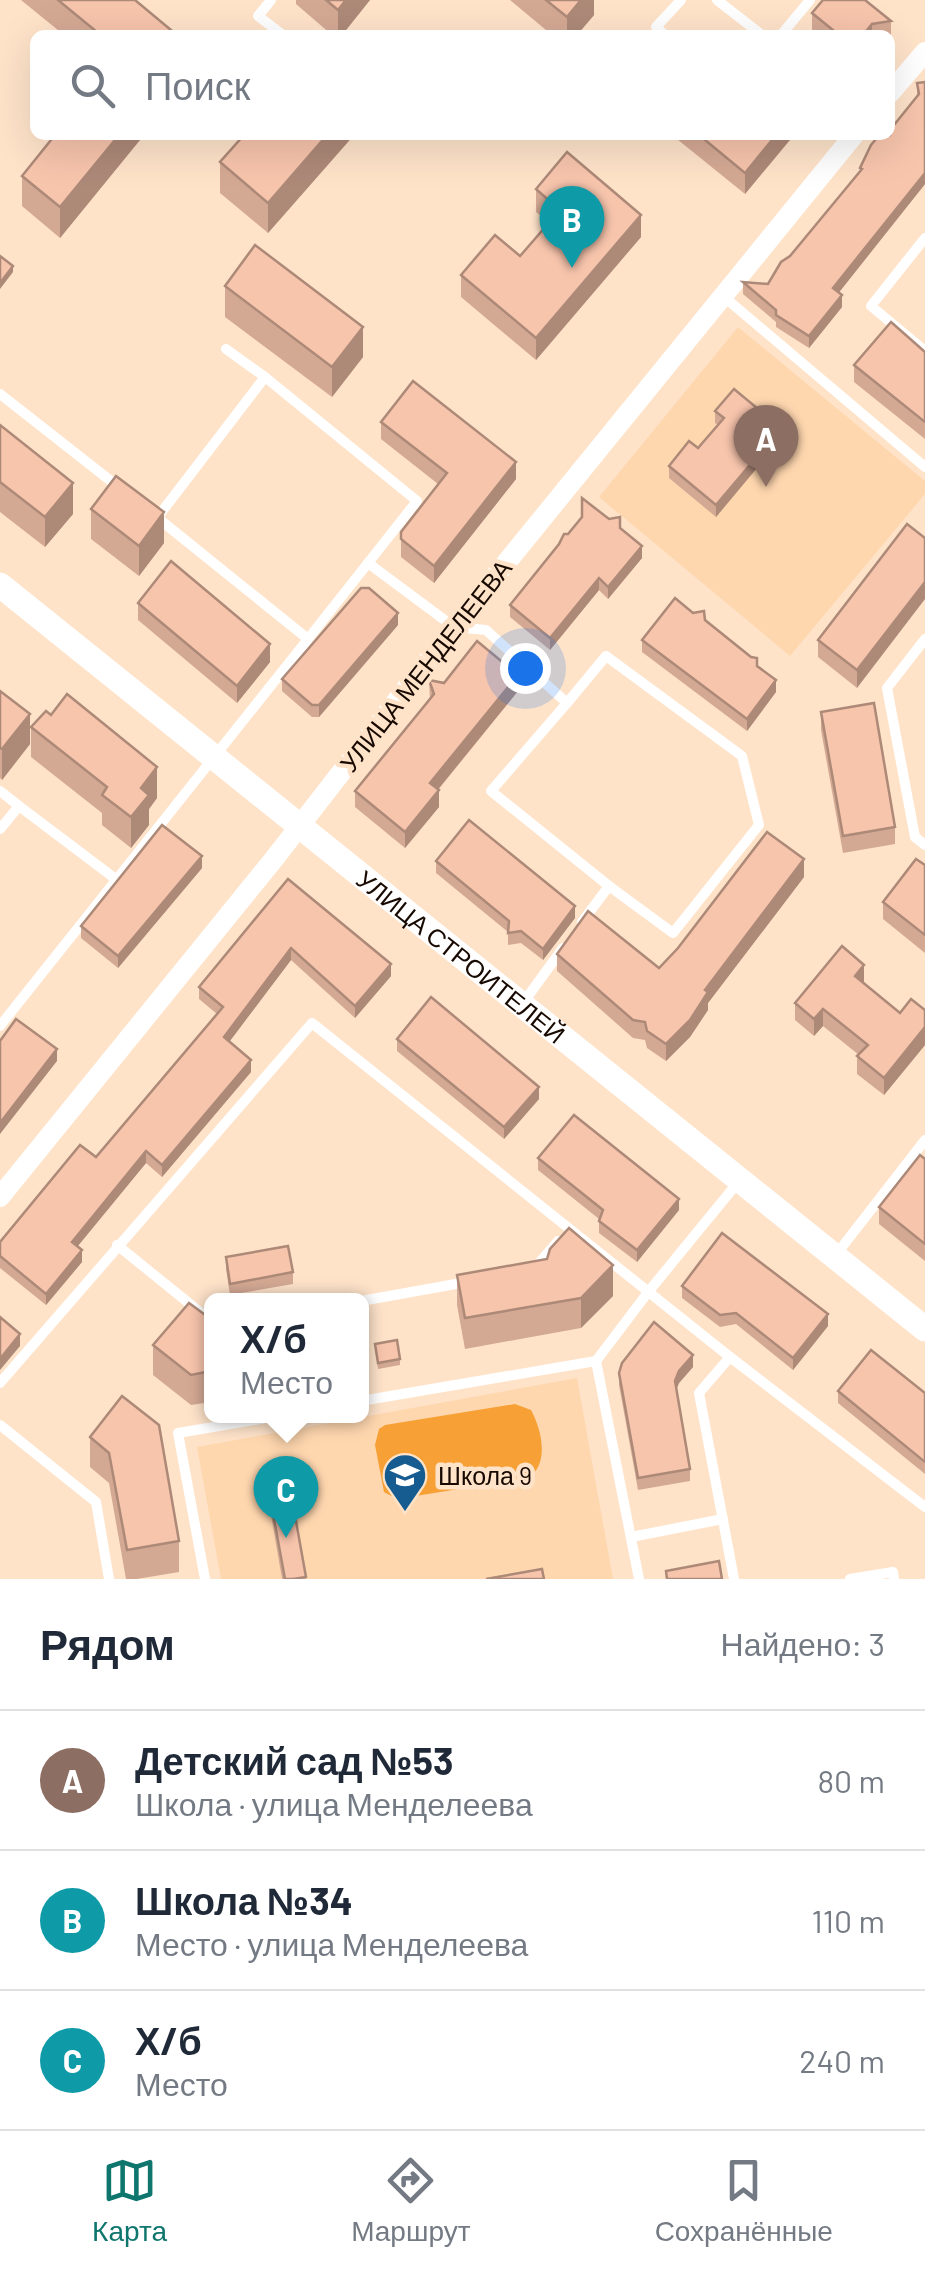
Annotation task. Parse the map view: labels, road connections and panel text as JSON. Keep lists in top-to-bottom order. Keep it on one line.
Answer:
{"streets":{"street":["УЛИЦА МЕНДЕЛЕЕВА","УЛИЦА СТРОИТЕЛЕЙ"]},"crossings":[["УЛИЦА МЕНДЕЛЕЕВА","УЛИЦА СТРОИТЕЛЕЙ"]],"places":{"school or university":["Школа 9"]},"page":{"search":"Поиск","pins":["B","A","C"],"popup":["Х/б","Место"],"heading":["Рядом","Найдено: 3"],"list":[{"mark":"A","name":"Детский сад №53","note":"Школа · улица Менделеева","value":"80 m"},{"mark":"B","name":"Школа №34","note":"Место · улица Менделеева","value":"110 m"},{"mark":"C","name":"Х/б","note":"Место","value":"240 m"}],"nav":["Карта","Маршрут","Сохранённые"]}}
